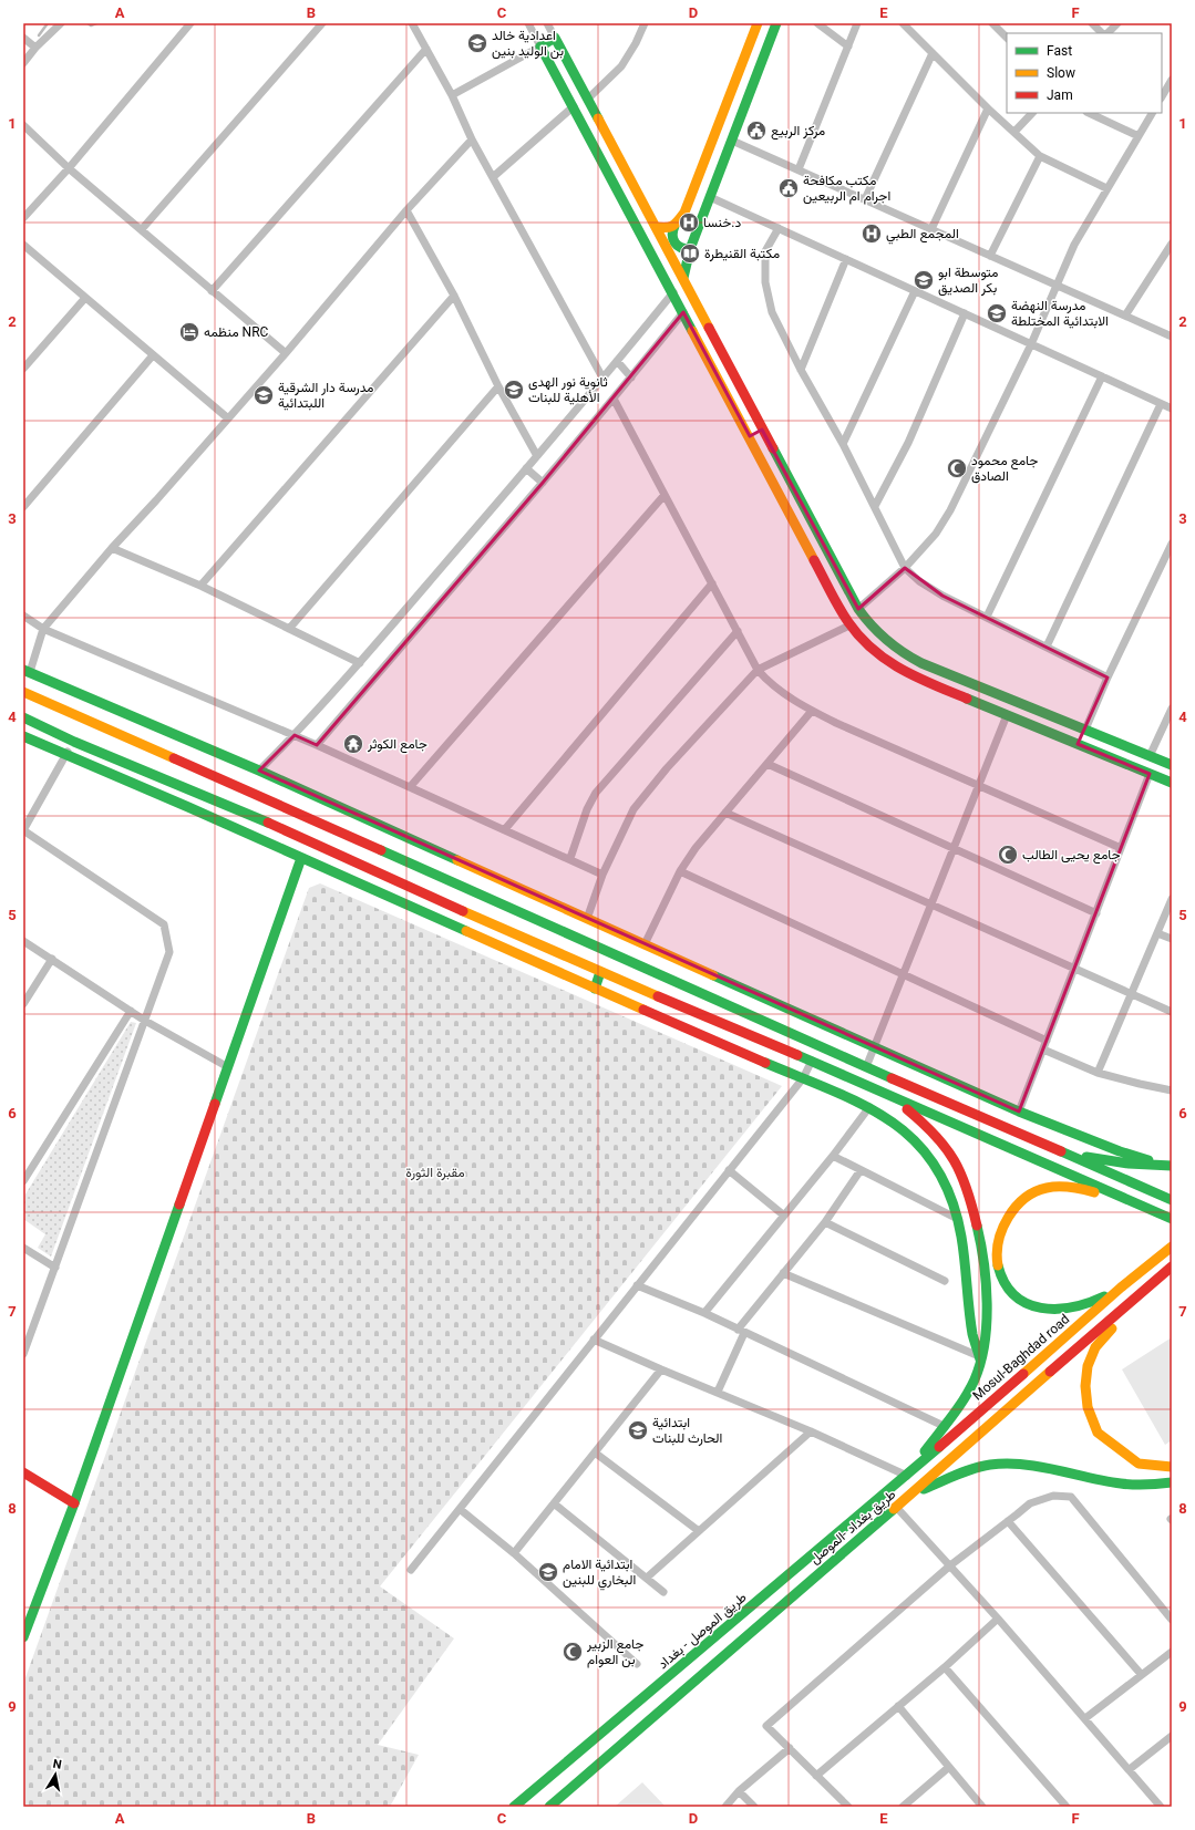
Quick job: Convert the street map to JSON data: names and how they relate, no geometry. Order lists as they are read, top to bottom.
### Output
{
  "streets": {
    "main road": ["Mosul-Baghdad road", "طريق بغداد -الموصل", "طريق الموصل - بغداد"]
  },
  "crossings": [
    ["Mosul-Baghdad road", "طريق الموصل - بغداد"]
  ],
  "parks": ["مقبرة الثورة"],
  "places": {
    "school or university": [
      "اعدادية خالد بن الوليد بنين",
      "متوسطة ابو بكر الصديق",
      "مدرسة النهضة الابتدائية المختلطة",
      "ثانوية نور الهدى الأهلية للبنات",
      "مدرسة دار الشرقية اللبتدائية",
      "ابتدائية الحارث للبنات",
      "ابتدائية الامام البخاري للبنين"
    ],
    "public building": ["مركز الربيع", "مكتب مكافحة اجرام ام الربيعين"],
    "hospital": ["د.خنسا", "المجمع الطبي"],
    "library": ["مكتبة القنيطرة"],
    "hotel": ["منظمه NRC"],
    "mosque": ["جامع محمود الصادق", "جامع يحيى الطالب", "جامع الزبير بن العوام"],
    "temple": ["جامع الكوثر"]
  },
  "legend": ["Fast", "Slow", "Jam"],
  "north": "top",
  "grid": {
    "columns": [
      "A",
      "B",
      "C",
      "D",
      "E",
      "F"
    ],
    "rows": [
      "1",
      "2",
      "3",
      "4",
      "5",
      "6",
      "7",
      "8",
      "9"
    ]
  }
}
